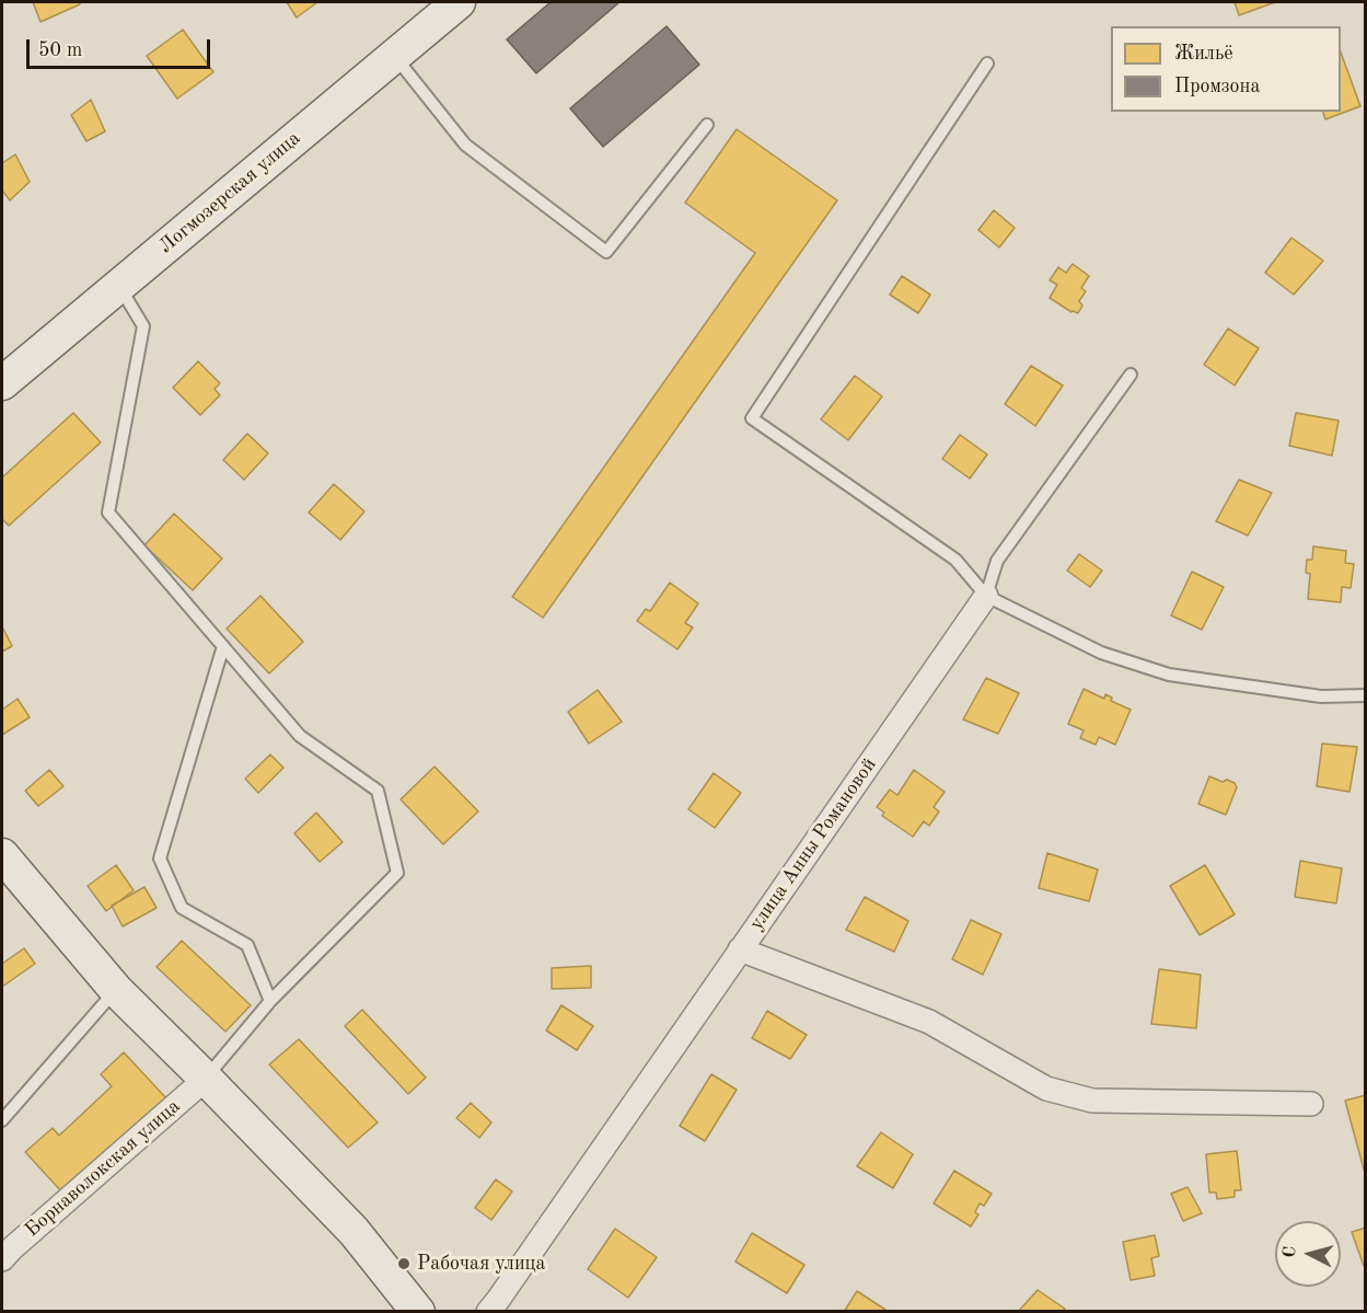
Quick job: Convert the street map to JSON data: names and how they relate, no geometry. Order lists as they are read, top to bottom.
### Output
{
  "streets": {
    "street": ["Логмозерская улица", "улица Анны Романовой", "Борнаволокская улица"]
  },
  "places": ["Рабочая улица"],
  "legend": ["Жильё", "Промзона"],
  "scale_bar": "50 m",
  "north": "left"
}
